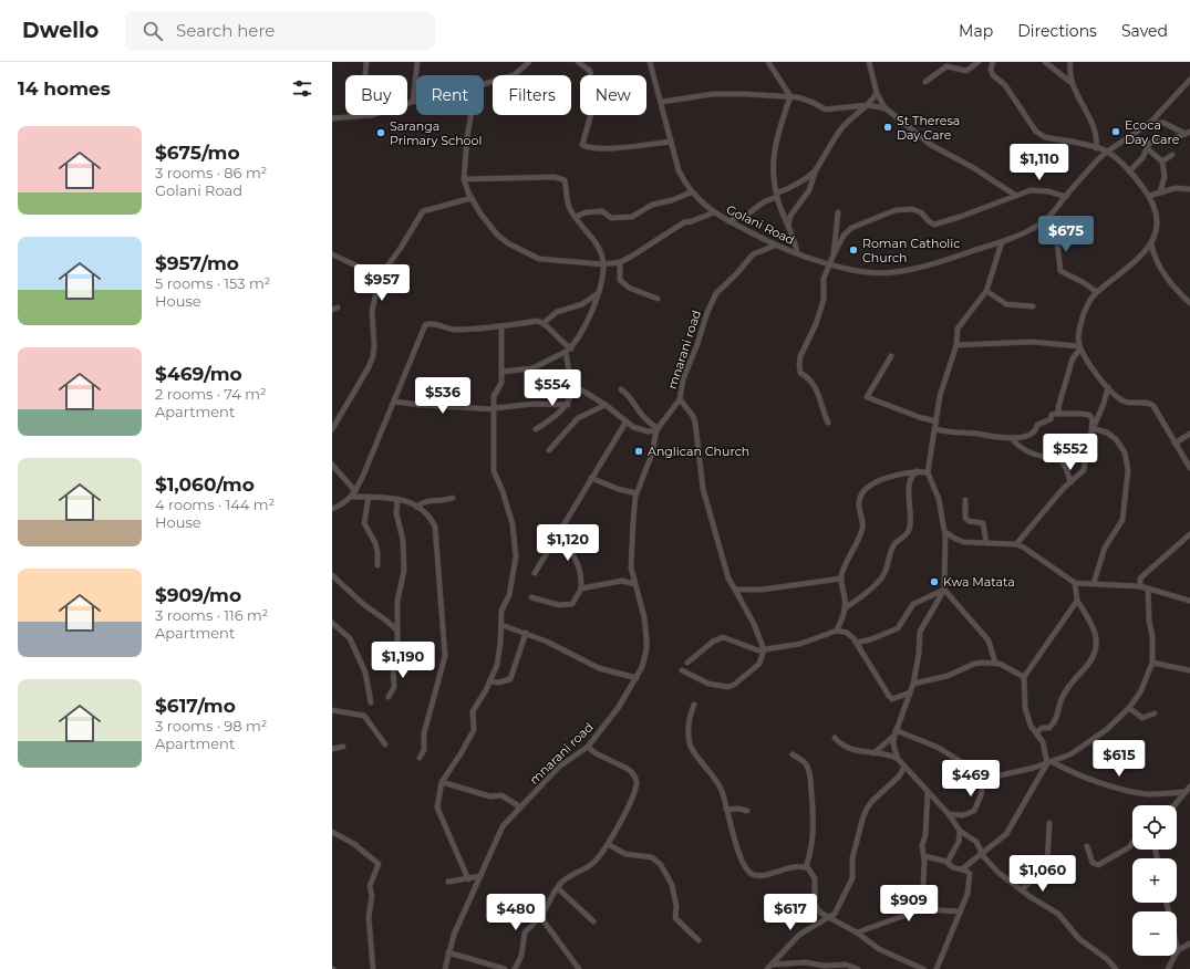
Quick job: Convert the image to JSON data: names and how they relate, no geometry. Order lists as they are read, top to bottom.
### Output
{
  "streets": {
    "street": ["Golani Road", "mnarani road"]
  },
  "crossings": [
    ["Golani Road", "mnarani road"]
  ],
  "places": [
    "St Theresa Day Care",
    "Ecoca Day Care",
    "Saranga Primary School",
    "Roman Catholic Church",
    "Anglican Church",
    "Kwa Matata"
  ],
  "page": {
    "header": "Dwello",
    "search": "Search here",
    "nav": ["Map", "Directions", "Saved"],
    "heading": "14 homes",
    "chip": [
      "Buy",
      "Rent",
      "Filters",
      "New"
    ],
    "list": [
      {
        "name": "$675/mo",
        "note": "3 rooms · 86 m² · Golani Road"
      },
      {
        "name": "$957/mo",
        "note": "5 rooms · 153 m² · House"
      },
      {
        "name": "$469/mo",
        "note": "2 rooms · 74 m² · Apartment"
      },
      {
        "name": "$1,060/mo",
        "note": "4 rooms · 144 m² · House"
      },
      {
        "name": "$909/mo",
        "note": "3 rooms · 116 m² · Apartment"
      },
      {
        "name": "$617/mo",
        "note": "3 rooms · 98 m² · Apartment"
      }
    ],
    "price": [
      "$1,110",
      "$675",
      "$957",
      "$554",
      "$536",
      "$552",
      "$1,120",
      "$1,190",
      "$615",
      "$469",
      "$1,060",
      "$909",
      "$480",
      "$617"
    ],
    "map_buttons": ["+", "−"]
  }
}
